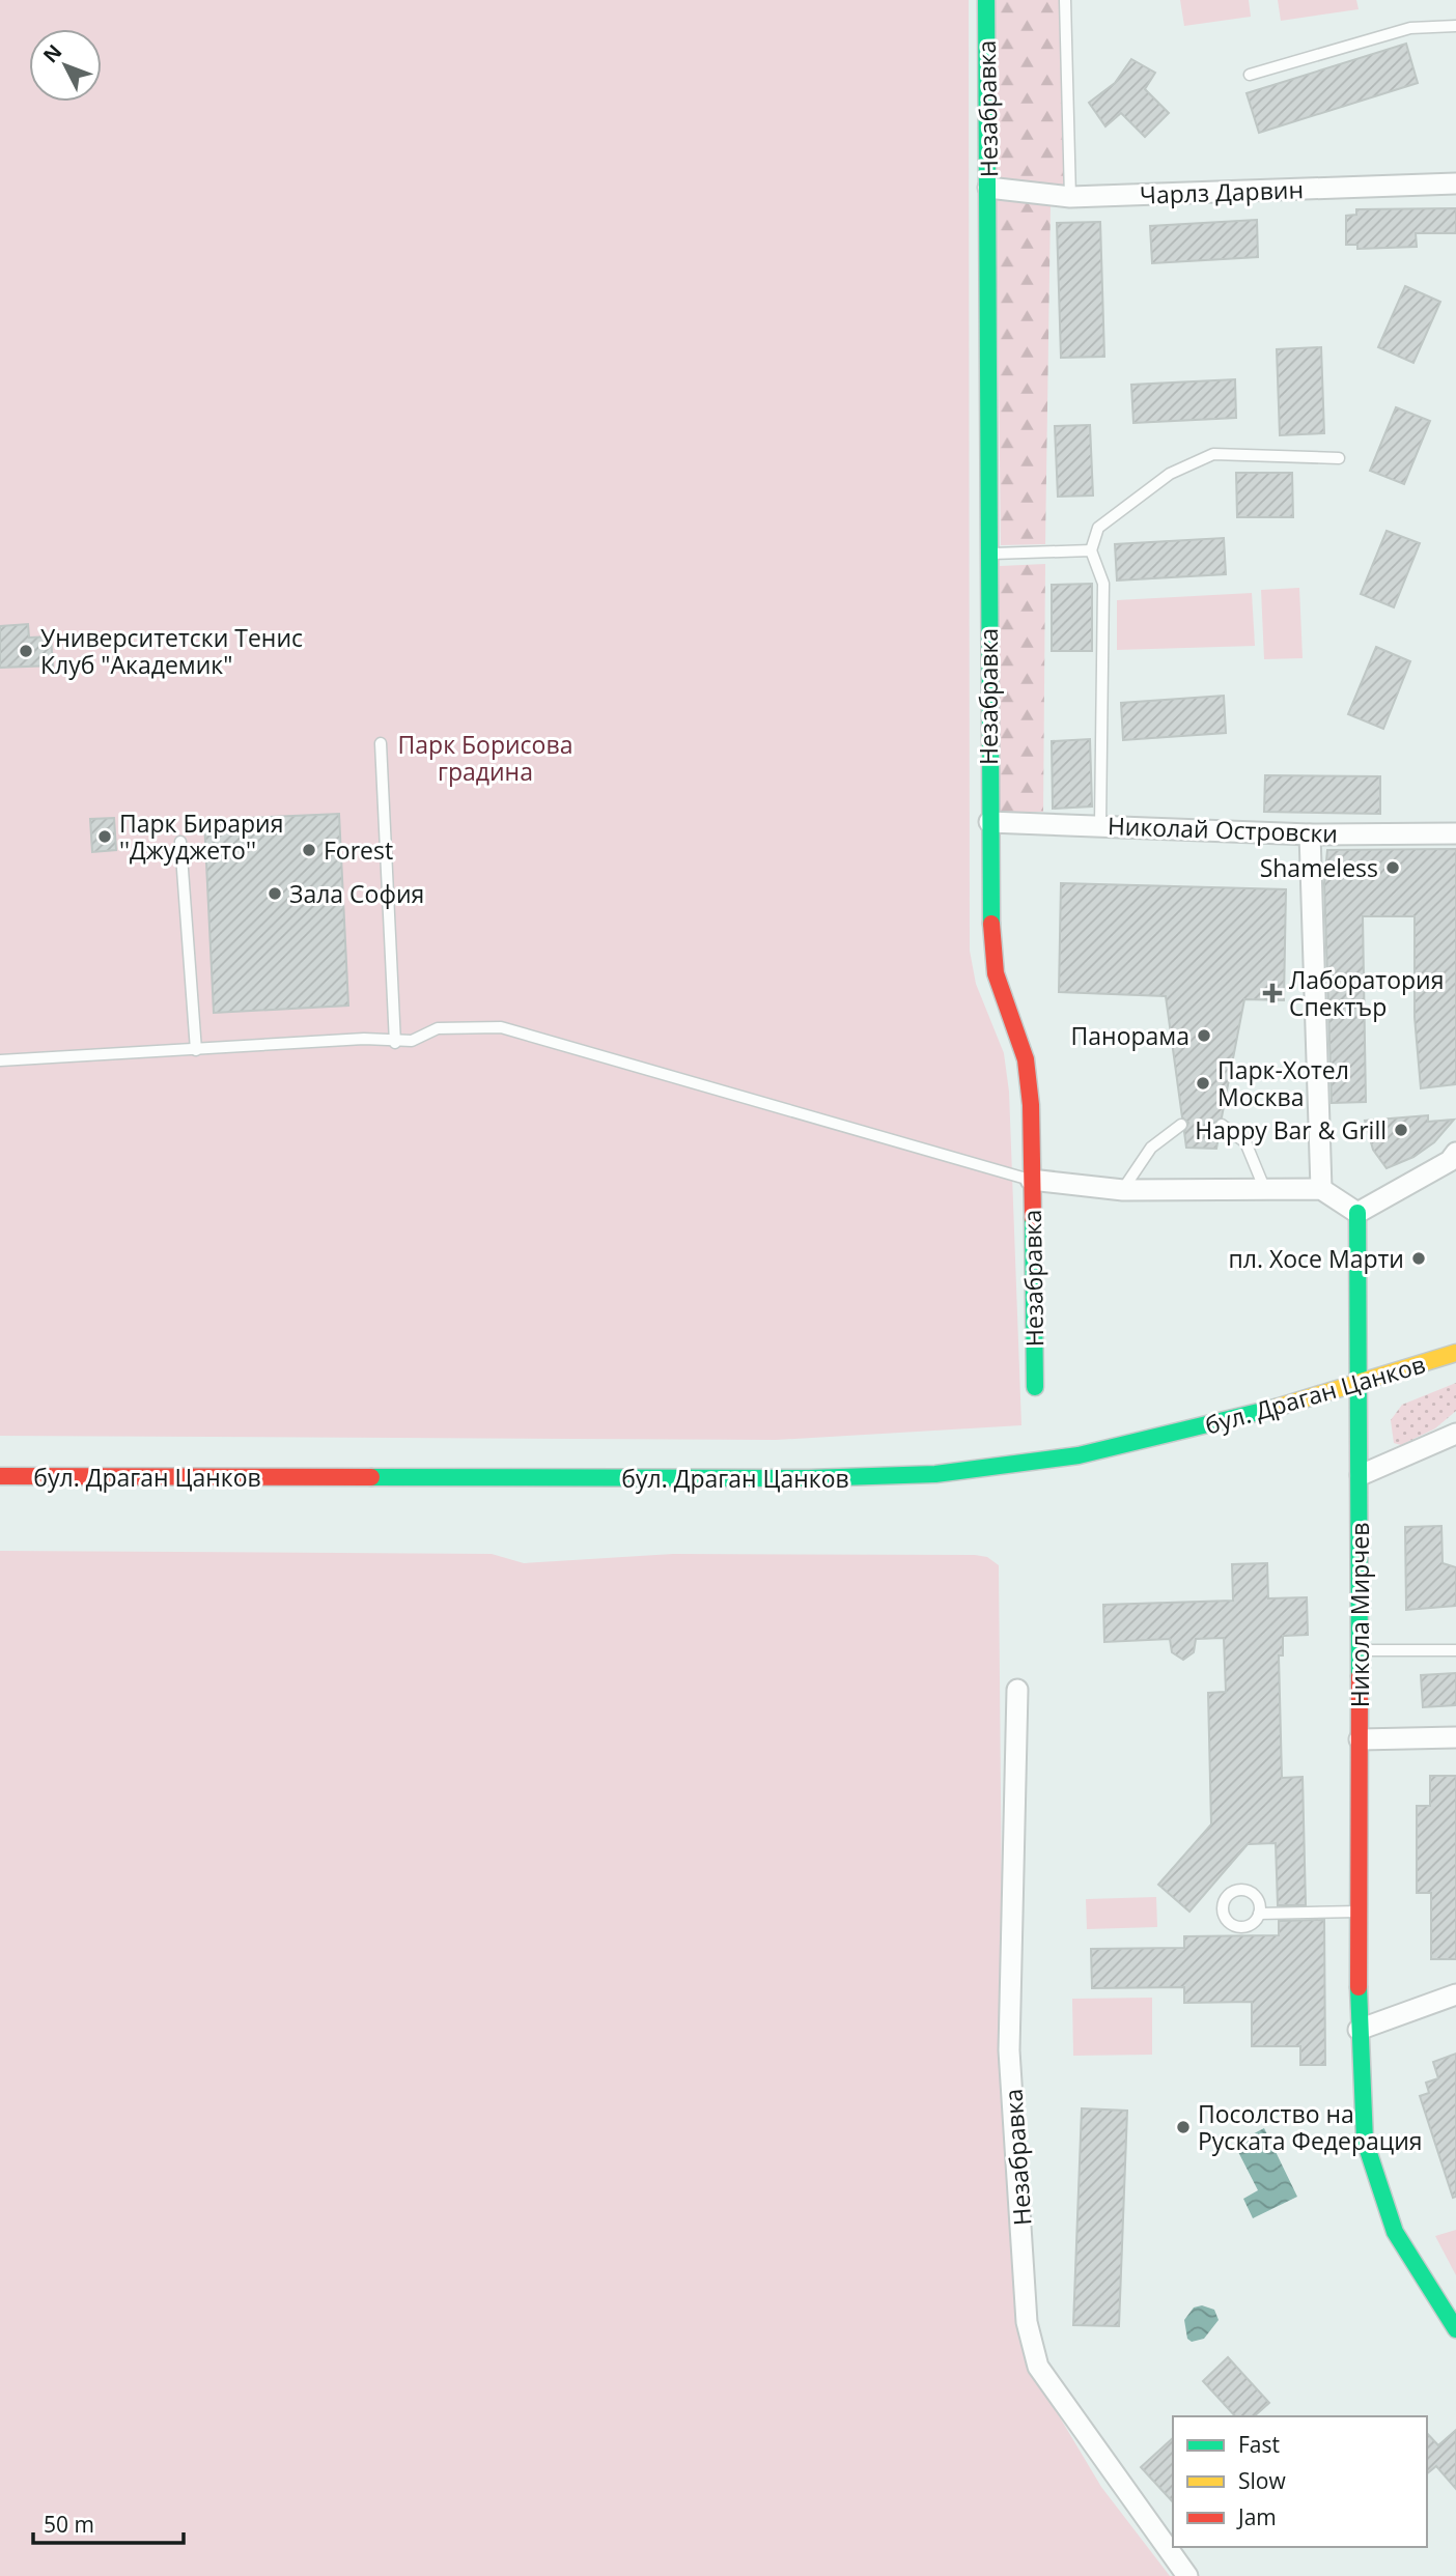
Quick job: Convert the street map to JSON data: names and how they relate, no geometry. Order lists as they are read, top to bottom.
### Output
{
  "streets": {
    "street": [
      "Незабравка",
      "Чарлз Дарвин",
      "Николай Островски",
      "бул. Драган Цанков",
      "Никола Мирчев"
    ]
  },
  "crossings": [
    ["Незабравка", "Чарлз Дарвин"],
    ["Незабравка", "Николай Островски"],
    ["бул. Драган Цанков", "Никола Мирчев"]
  ],
  "parks": ["Парк Борисова градина"],
  "places": {
    "other": [
      "Университетски Тенис Клуб \"Академик\"",
      "Парк Бирария ''Джуджето''",
      "Forest",
      "Shameless",
      "Зала София",
      "Панорама",
      "Парк-Хотел Москва",
      "Happy Bar & Grill",
      "пл. Хосе Марти",
      "Посолство на Руската Федерация"
    ],
    "health": ["Лаборатория Спектър"]
  },
  "legend": ["Fast", "Slow", "Jam"],
  "scale_bar": "50 m",
  "north": "top left"
}
